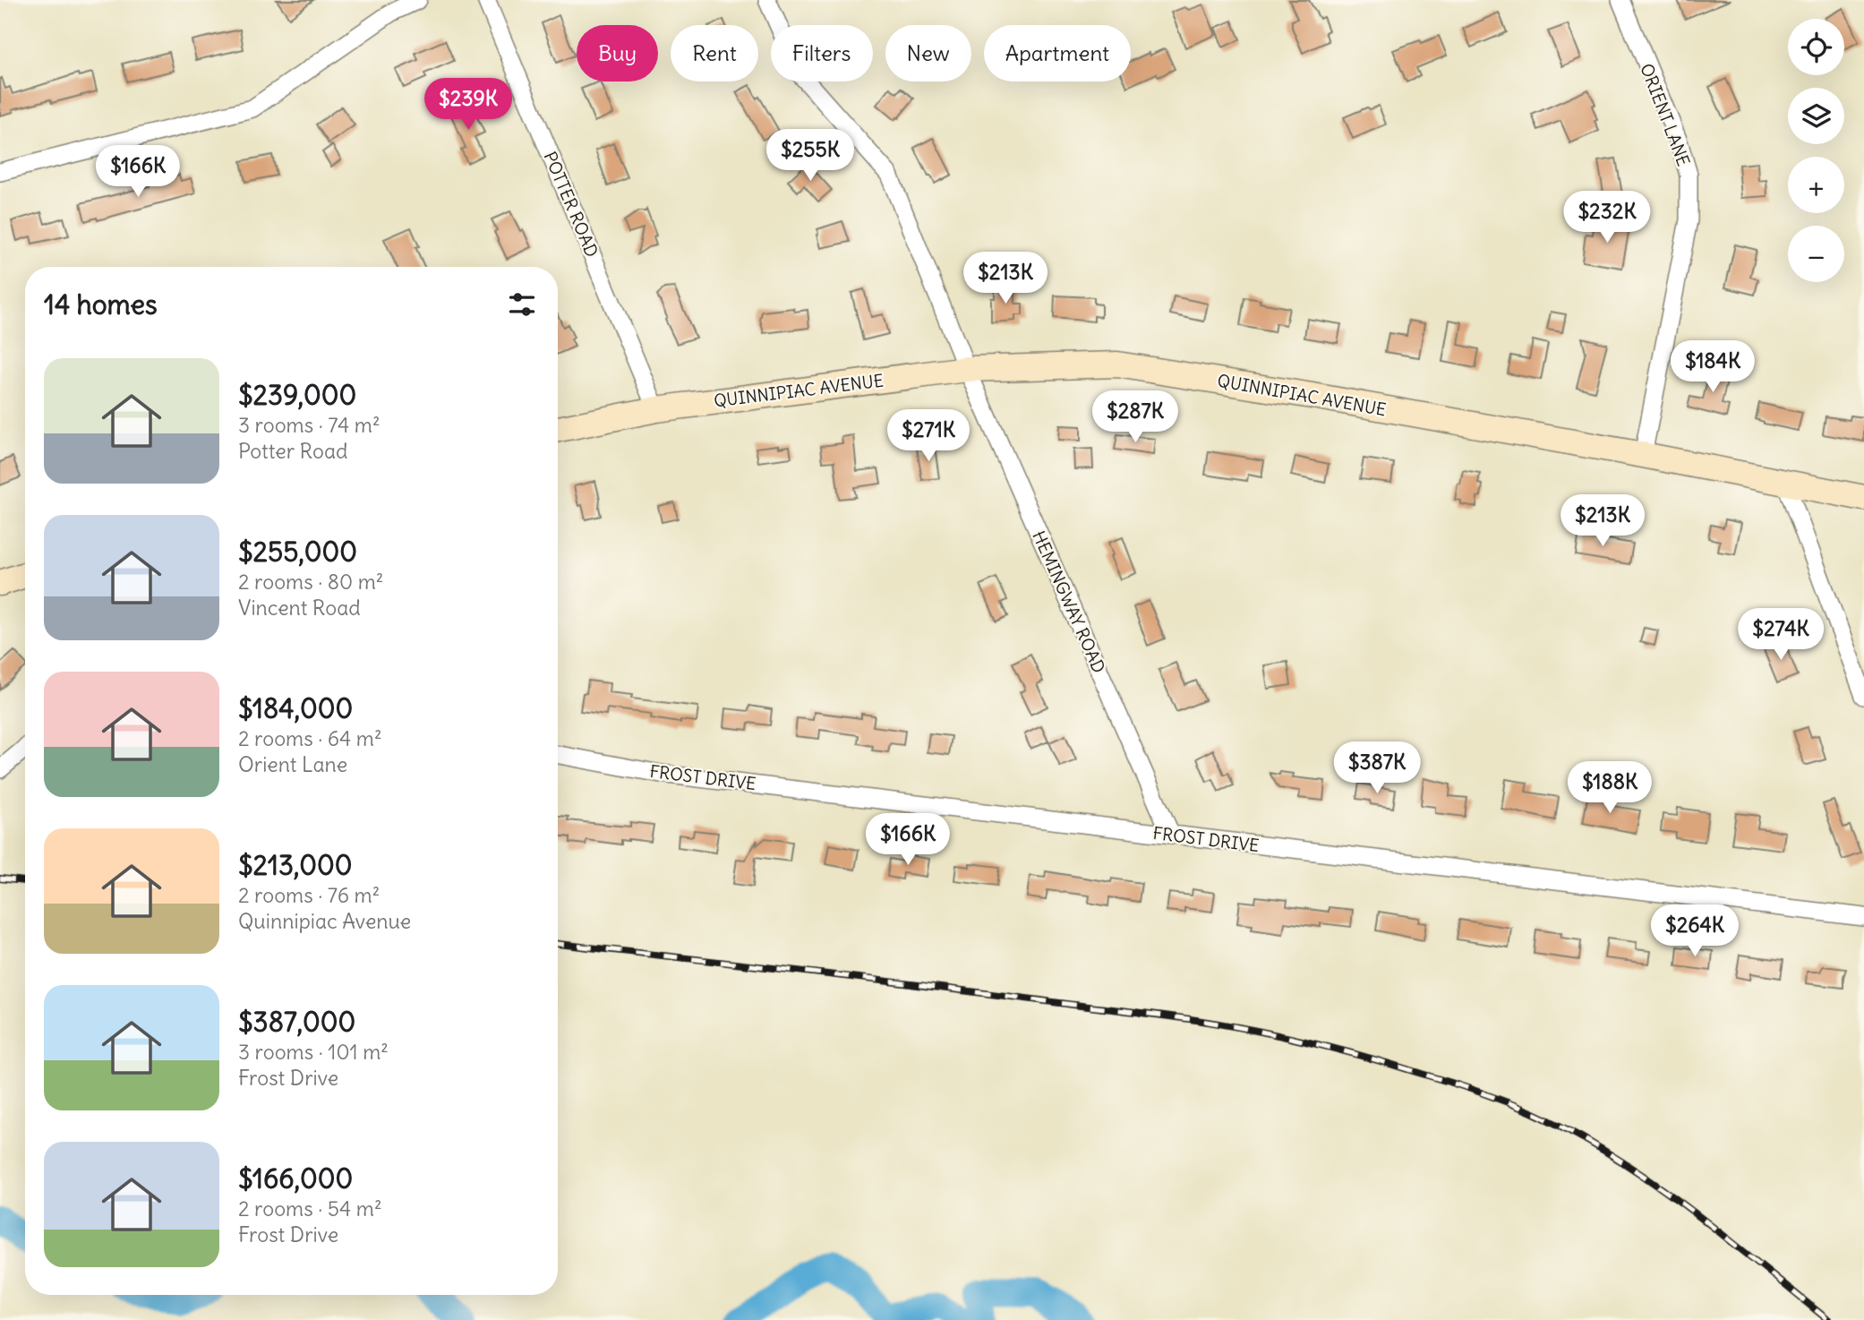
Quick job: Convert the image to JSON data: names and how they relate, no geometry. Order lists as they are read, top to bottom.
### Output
{
  "streets": {
    "main road": ["QUINNIPIAC AVENUE"],
    "street": [
      "ORIENT LANE",
      "POTTER ROAD",
      "HEMINGWAY ROAD",
      "FROST DRIVE"
    ]
  },
  "crossings": [
    ["ORIENT LANE", "QUINNIPIAC AVENUE"],
    ["POTTER ROAD", "QUINNIPIAC AVENUE"],
    ["QUINNIPIAC AVENUE", "HEMINGWAY ROAD"],
    ["HEMINGWAY ROAD", "FROST DRIVE"]
  ],
  "page": {
    "map_buttons": ["+", "−"],
    "chip": [
      "Buy",
      "Rent",
      "Filters",
      "New",
      "Apartment"
    ],
    "price": [
      "$239K",
      "$255K",
      "$166K",
      "$232K",
      "$213K",
      "$184K",
      "$287K",
      "$271K",
      "$213K",
      "$274K",
      "$387K",
      "$188K",
      "$166K",
      "$264K"
    ],
    "heading": "14 homes",
    "list": [
      {
        "name": "$239,000",
        "note": "3 rooms · 74 m² · Potter Road"
      },
      {
        "name": "$255,000",
        "note": "2 rooms · 80 m² · Vincent Road"
      },
      {
        "name": "$184,000",
        "note": "2 rooms · 64 m² · Orient Lane"
      },
      {
        "name": "$213,000",
        "note": "2 rooms · 76 m² · Quinnipiac Avenue"
      },
      {
        "name": "$387,000",
        "note": "3 rooms · 101 m² · Frost Drive"
      },
      {
        "name": "$166,000",
        "note": "2 rooms · 54 m² · Frost Drive"
      }
    ]
  }
}
